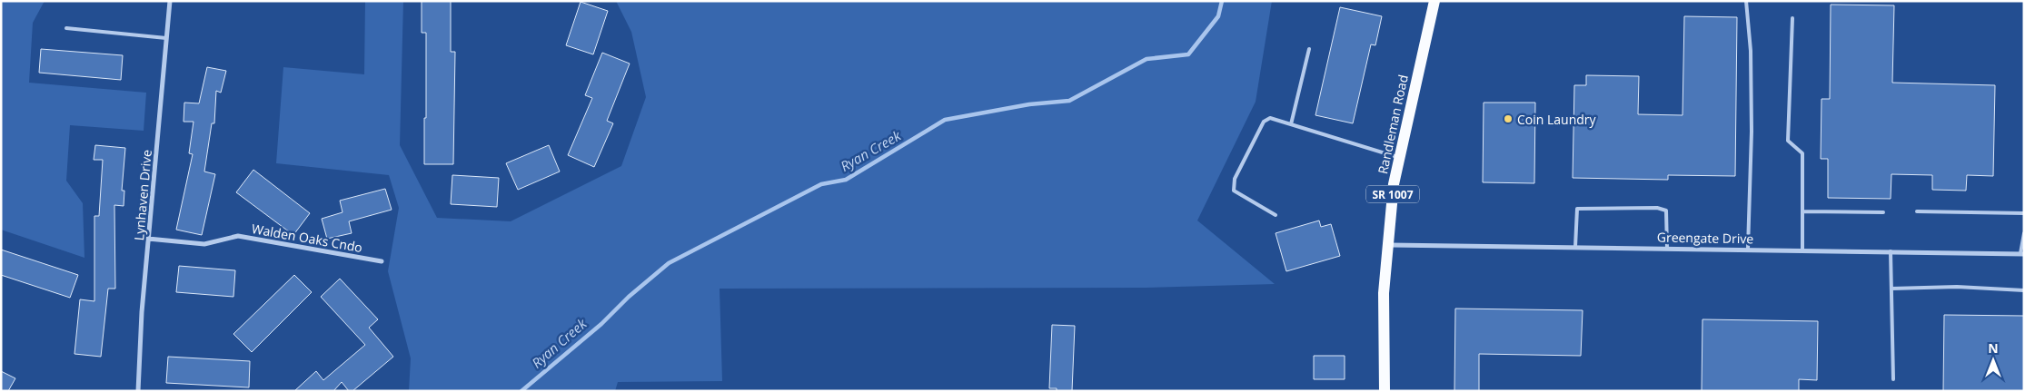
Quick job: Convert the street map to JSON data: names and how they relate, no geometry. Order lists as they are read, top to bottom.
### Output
{
  "streets": {
    "main road": ["Randleman Road", "SR 1007"],
    "street": ["Lynhaven Drive", "Walden Oaks Cndo", "Greengate Drive"]
  },
  "crossings": [
    ["Randleman Road", "Greengate Drive"],
    ["Lynhaven Drive", "Walden Oaks Cndo"]
  ],
  "water": ["Ryan Creek"],
  "places": ["Coin Laundry"],
  "north": "top"
}
